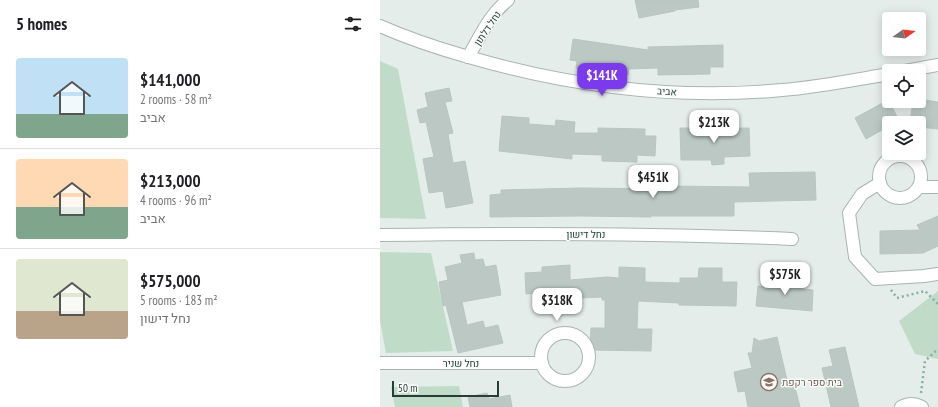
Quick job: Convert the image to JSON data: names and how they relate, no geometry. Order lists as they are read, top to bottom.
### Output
{
  "streets": {
    "street": [
      "נחל דלתון",
      "אביב",
      "נחל דישון",
      "נחל שניר"
    ]
  },
  "crossings": [
    ["נחל דלתון", "אביב"]
  ],
  "places": {
    "school or university": ["בית ספר רקפת"]
  },
  "scale_bar": "50 m",
  "north": "right",
  "page": {
    "heading": "5 homes",
    "list": [
      {
        "name": "$141,000",
        "note": "2 rooms · 58 m² · אביב"
      },
      {
        "name": "$213,000",
        "note": "4 rooms · 96 m² · אביב"
      },
      {
        "name": "$575,000",
        "note": "5 rooms · 183 m² · נחל דישון"
      }
    ],
    "price": [
      "$141K",
      "$213K",
      "$451K",
      "$575K",
      "$318K"
    ],
    "scale": "50 m"
  }
}
